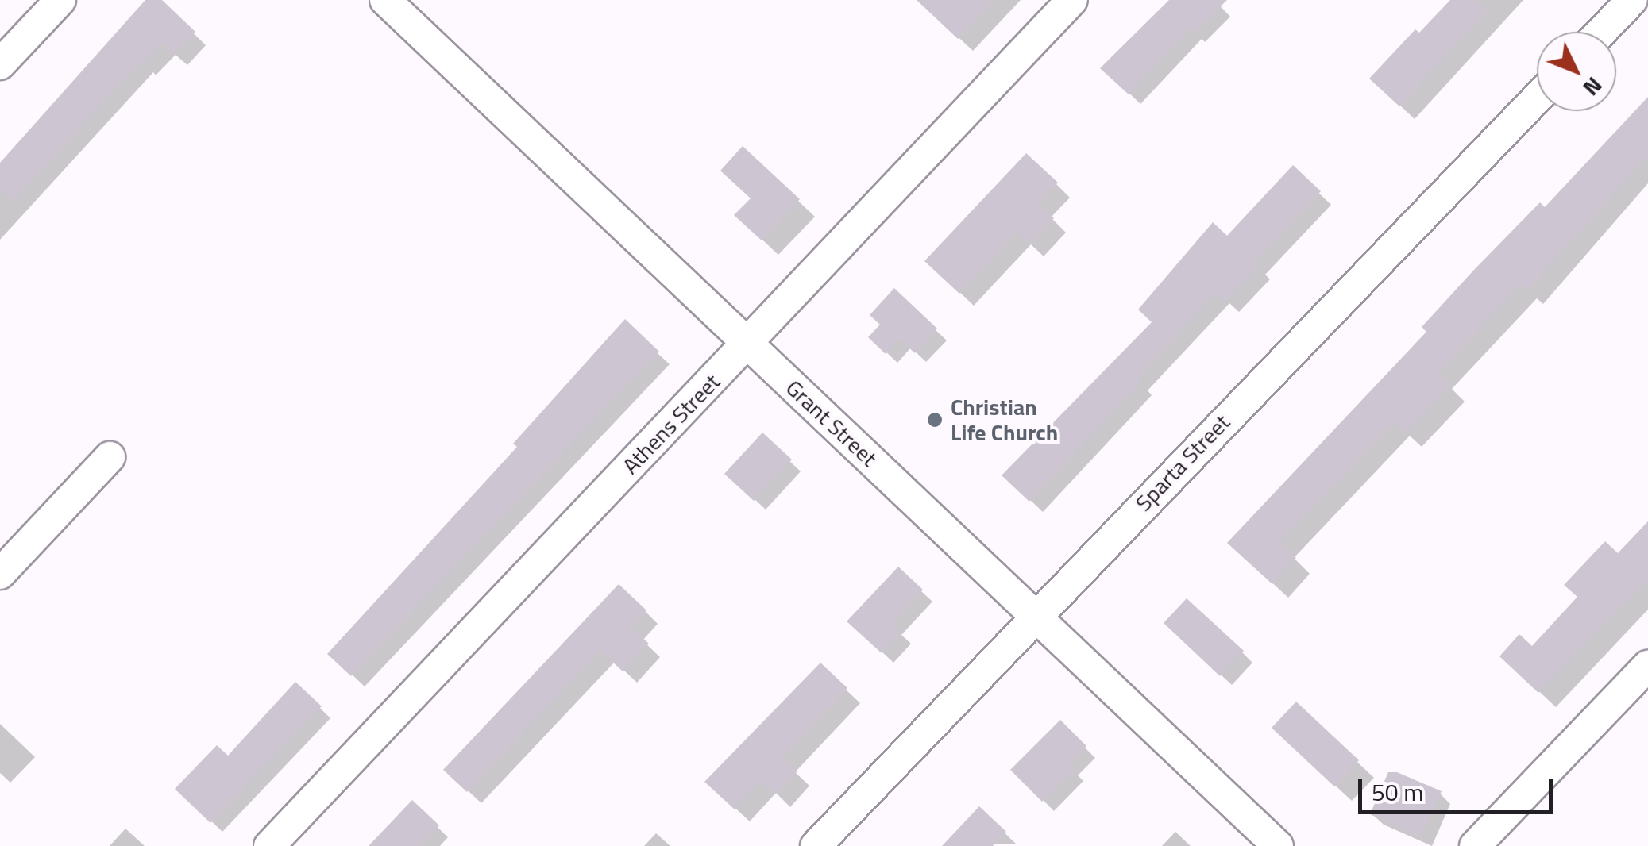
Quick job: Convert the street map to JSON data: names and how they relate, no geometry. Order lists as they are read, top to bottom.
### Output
{
  "streets": {
    "street": ["Grant Street", "Athens Street", "Sparta Street"]
  },
  "crossings": [
    ["Grant Street", "Athens Street"],
    ["Grant Street", "Sparta Street"]
  ],
  "places": ["Christian Life Church"],
  "scale_bar": "50 m",
  "north": "bottom right"
}
